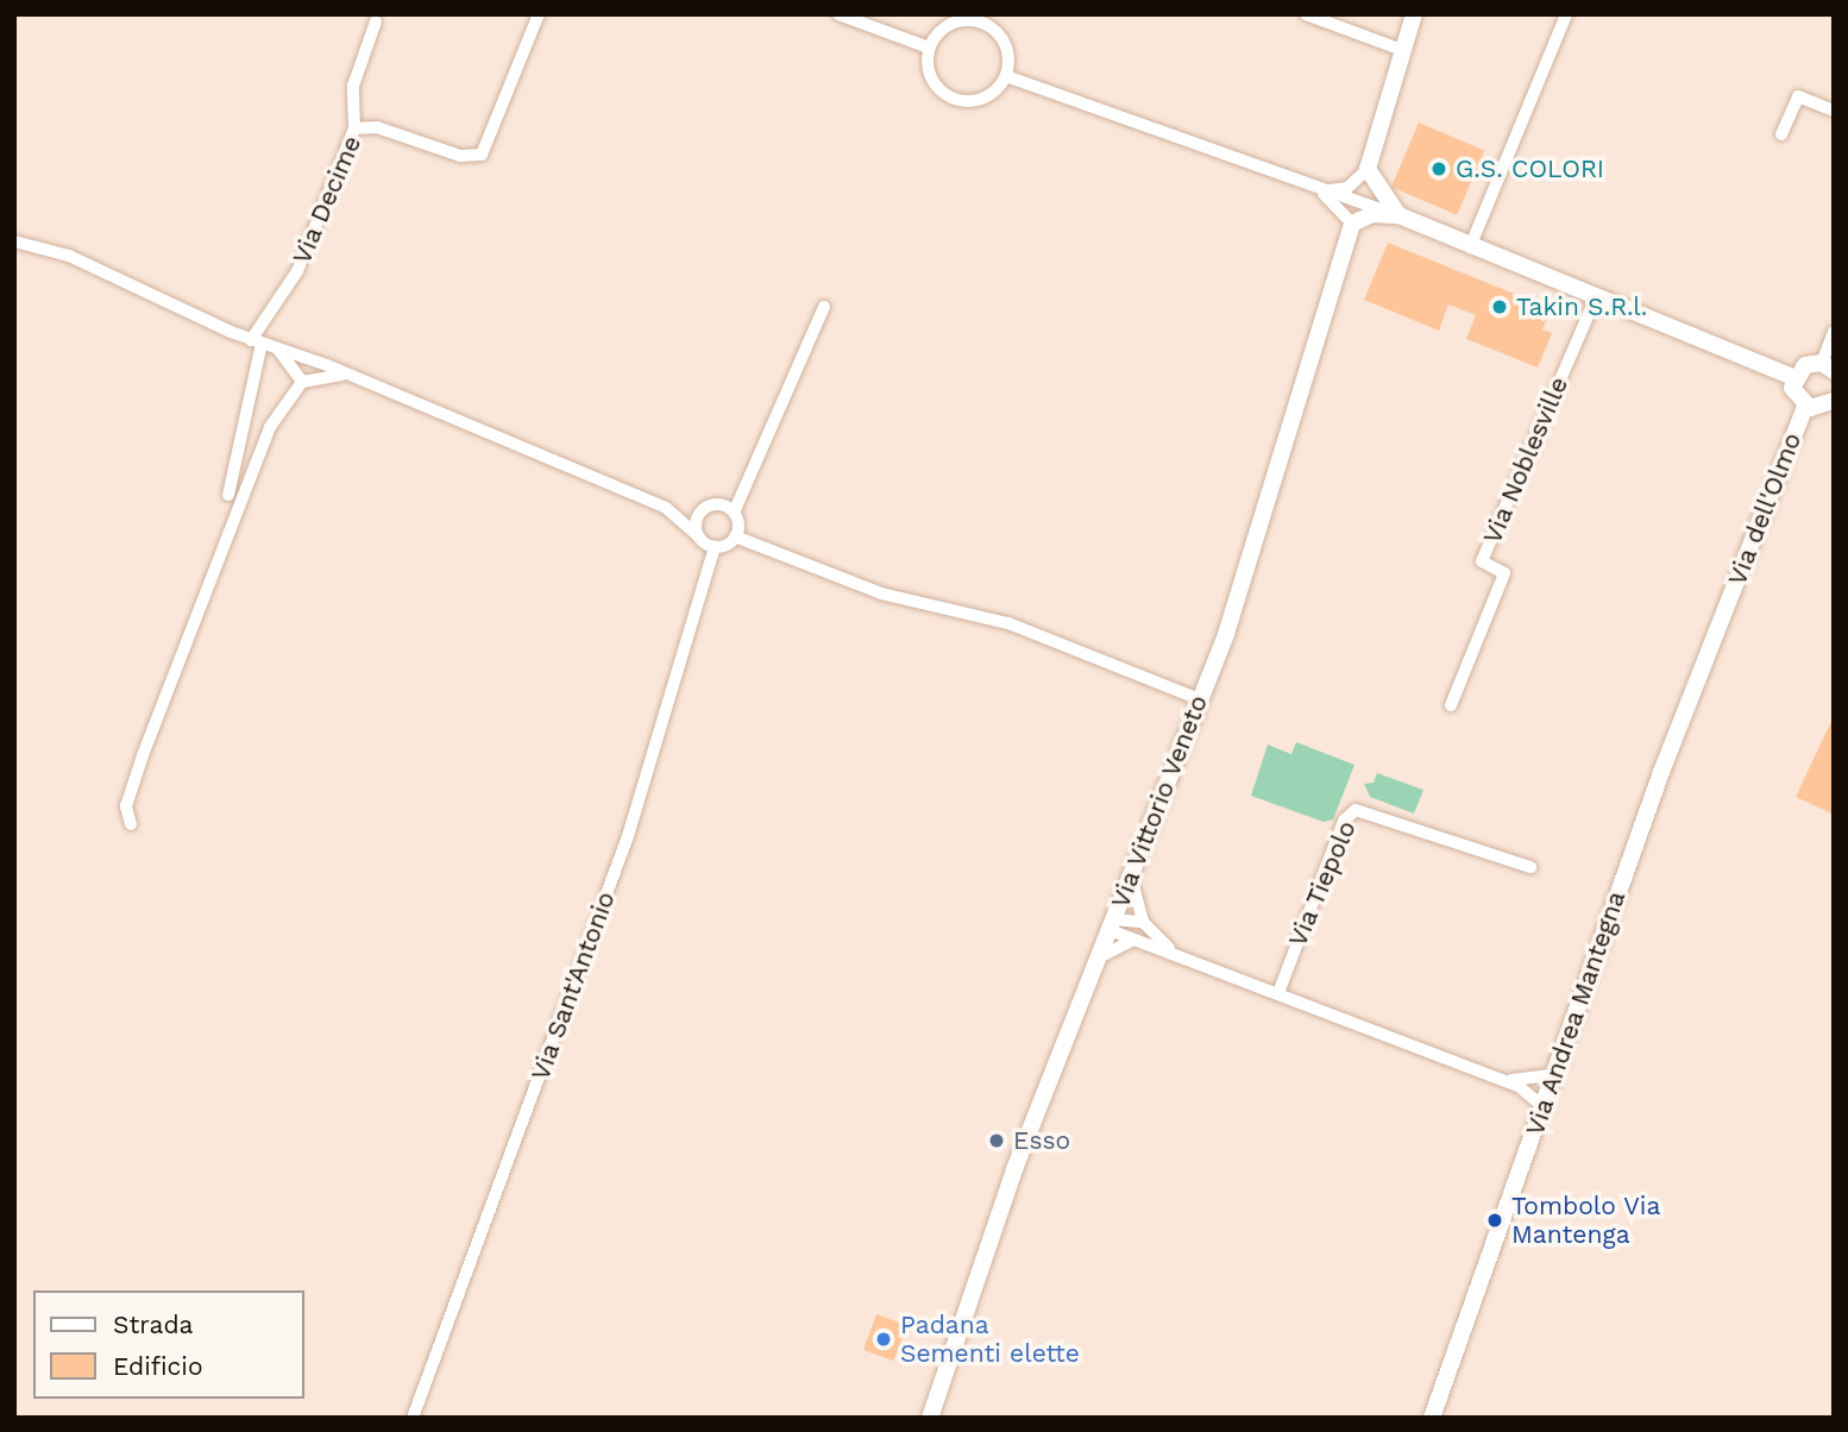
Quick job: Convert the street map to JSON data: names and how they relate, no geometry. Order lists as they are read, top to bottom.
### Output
{
  "streets": {
    "main road": ["Via dell'Olmo", "Via Vittorio Veneto", "Via Andrea Mantegna"],
    "street": [
      "Via Decime",
      "Via Noblesville",
      "Via Tiepolo",
      "Via Sant'Antonio"
    ]
  },
  "crossings": [
    ["Via dell'Olmo", "Via Andrea Mantegna"]
  ],
  "places": [
    "G.S. COLORI",
    "Takin S.R.l.",
    "Esso",
    "Tombolo Via Mantenga",
    "Padana Sementi elette"
  ],
  "legend": ["Strada", "Edificio"]
}
